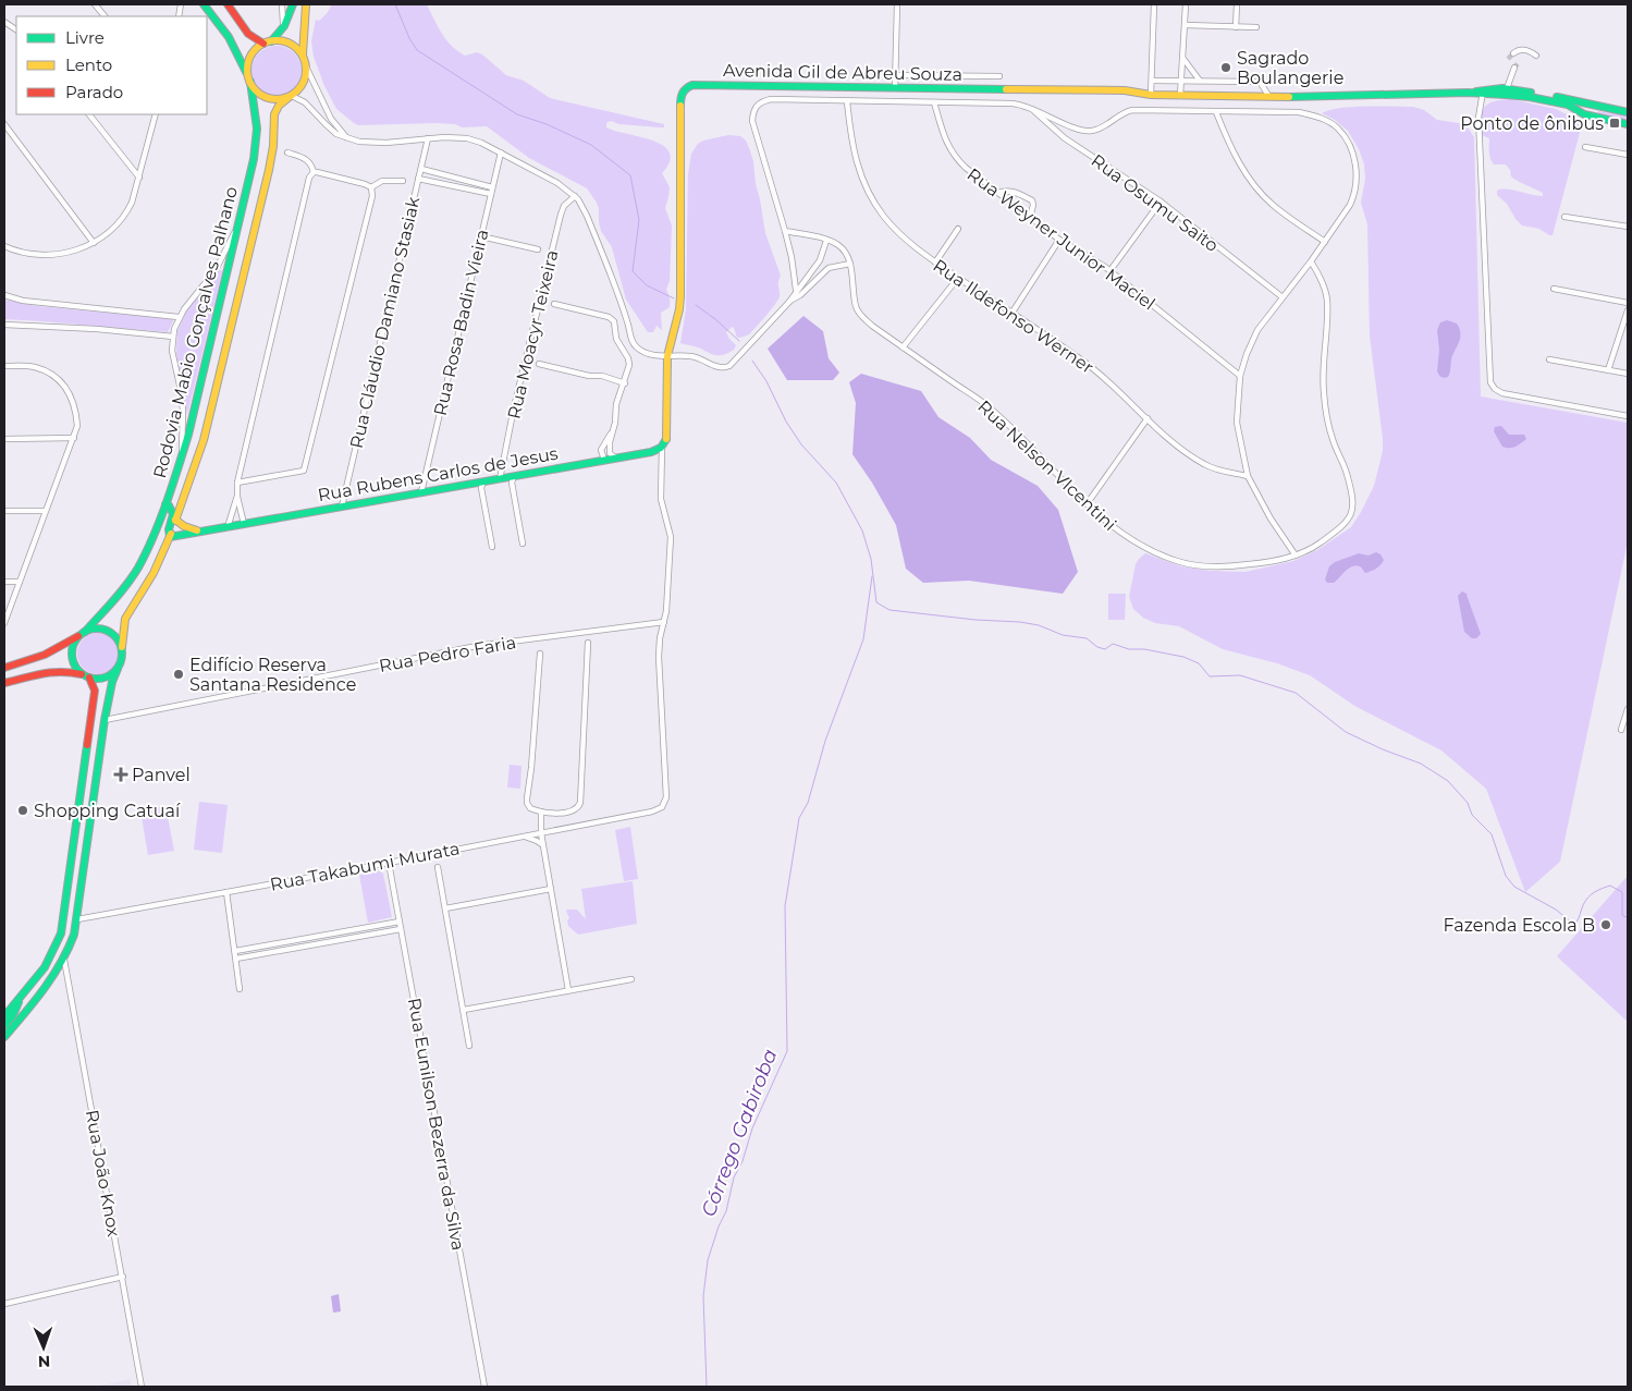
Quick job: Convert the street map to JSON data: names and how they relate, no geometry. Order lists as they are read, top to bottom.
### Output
{
  "streets": {
    "main road": ["Avenida Gil de Abreu Souza", "Rodovia Mabio Gonçalves Palhano", "Rua Rubens Carlos de Jesus"],
    "street": [
      "Rua Osumu Saito",
      "Rua Weyner Junior Maciel",
      "Rua Ildefonso Werner",
      "Rua Cláudio Damiano Stasiak",
      "Rua Rosa Badin Vieira",
      "Rua Moacyr Teixeira",
      "Rua Nelson VIcentini",
      "Rua Pedro Faria",
      "Rua Takabumi Murata",
      "Rua Eunilson Bezerra da Silva",
      "Rua João Knox"
    ]
  },
  "crossings": [
    ["Rua Cláudio Damiano Stasiak", "Rua Rubens Carlos de Jesus"],
    ["Rua Rosa Badin Vieira", "Rua Rubens Carlos de Jesus"],
    ["Rua Moacyr Teixeira", "Rua Rubens Carlos de Jesus"],
    ["Rua Pedro Faria", "Rua Takabumi Murata"],
    ["Rua Takabumi Murata", "Rua Eunilson Bezerra da Silva"]
  ],
  "water": ["Córrego Gabiroba"],
  "places": {
    "other": [
      "Sagrado Boulangerie",
      "Edifício Reserva Santana Residence",
      "Shopping Catuaí",
      "Fazenda Escola B"
    ],
    "transit": ["Ponto de ônibus"],
    "health": ["Panvel"]
  },
  "legend": ["Livre", "Lento", "Parado"],
  "north": "bottom"
}
